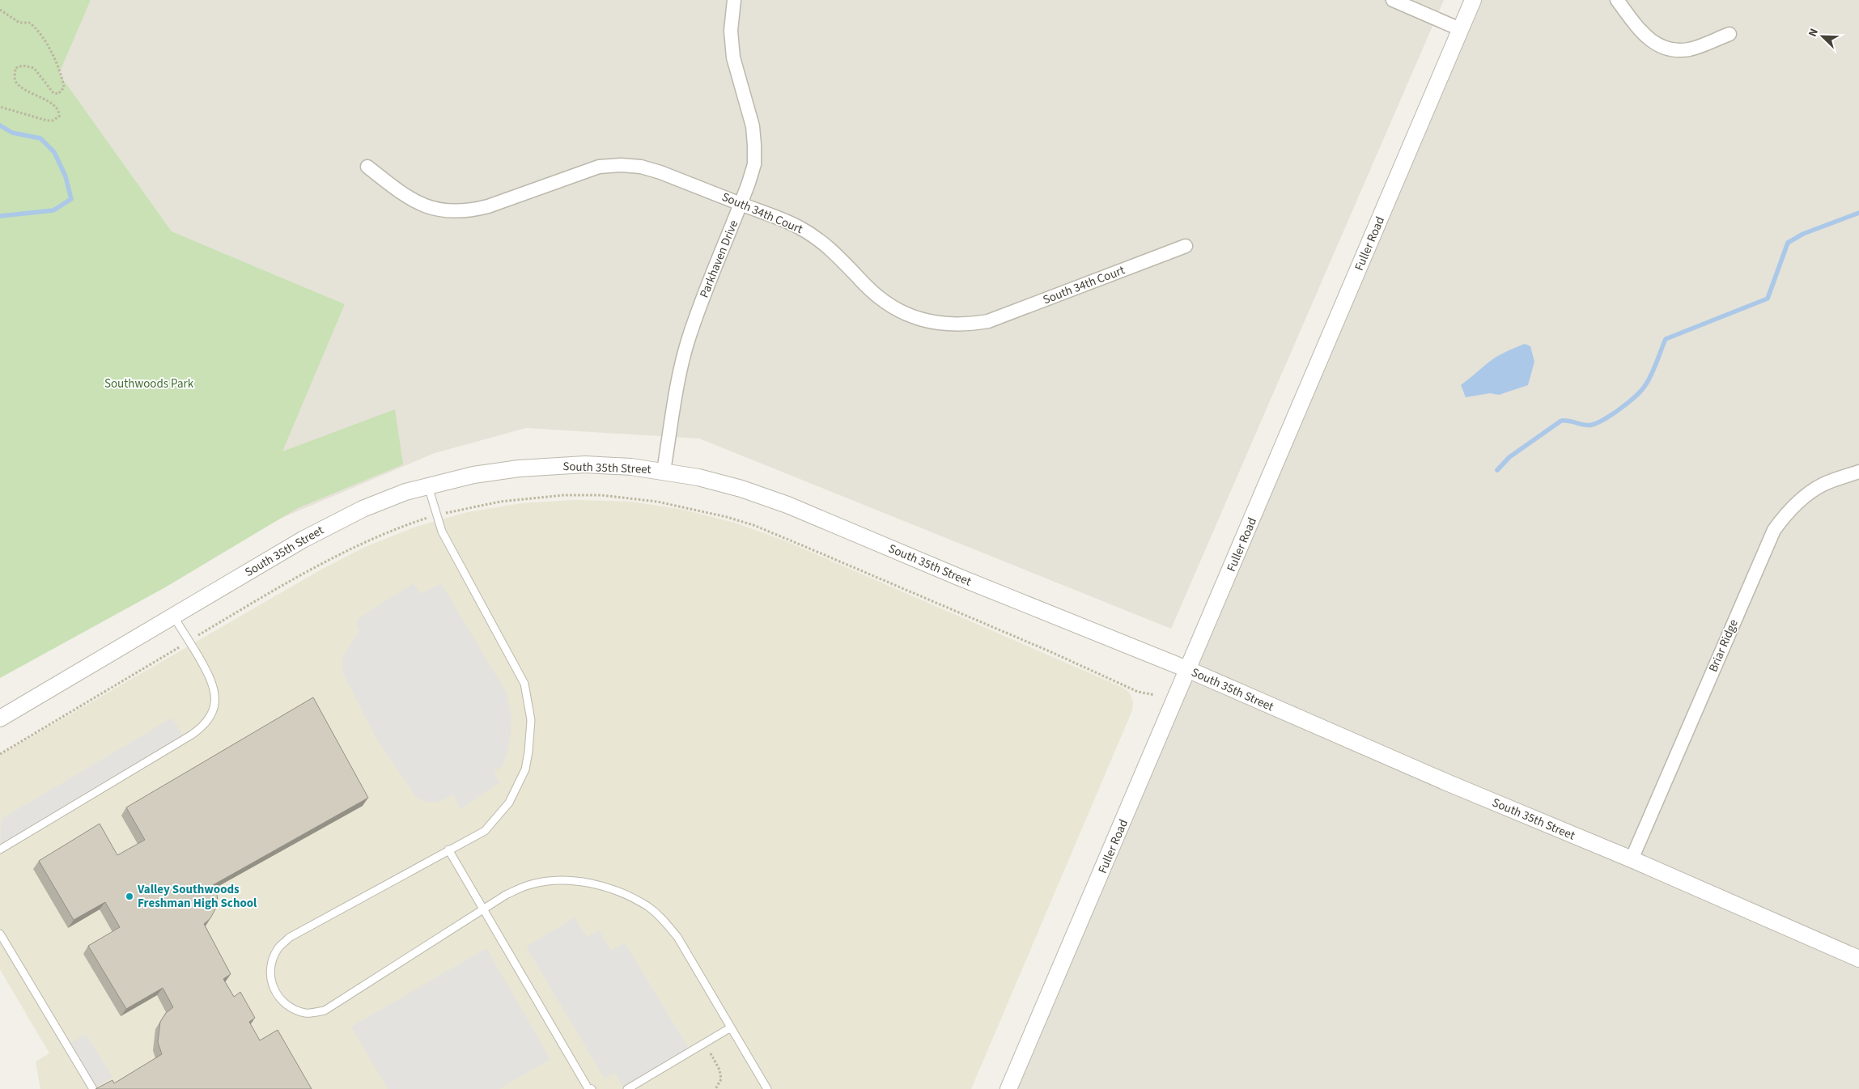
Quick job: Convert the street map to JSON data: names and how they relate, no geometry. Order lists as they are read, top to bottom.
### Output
{
  "streets": {
    "street": [
      "South 34th Court",
      "Fuller Road",
      "Parkhaven Drive",
      "South 35th Street",
      "Briar Ridge"
    ]
  },
  "crossings": [
    ["South 34th Court", "Parkhaven Drive"],
    ["Fuller Road", "South 35th Street"],
    ["Parkhaven Drive", "South 35th Street"],
    ["South 35th Street", "Briar Ridge"]
  ],
  "parks": ["Southwoods Park"],
  "places": ["Valley Southwoods Freshman High School"],
  "north": "top left"
}
